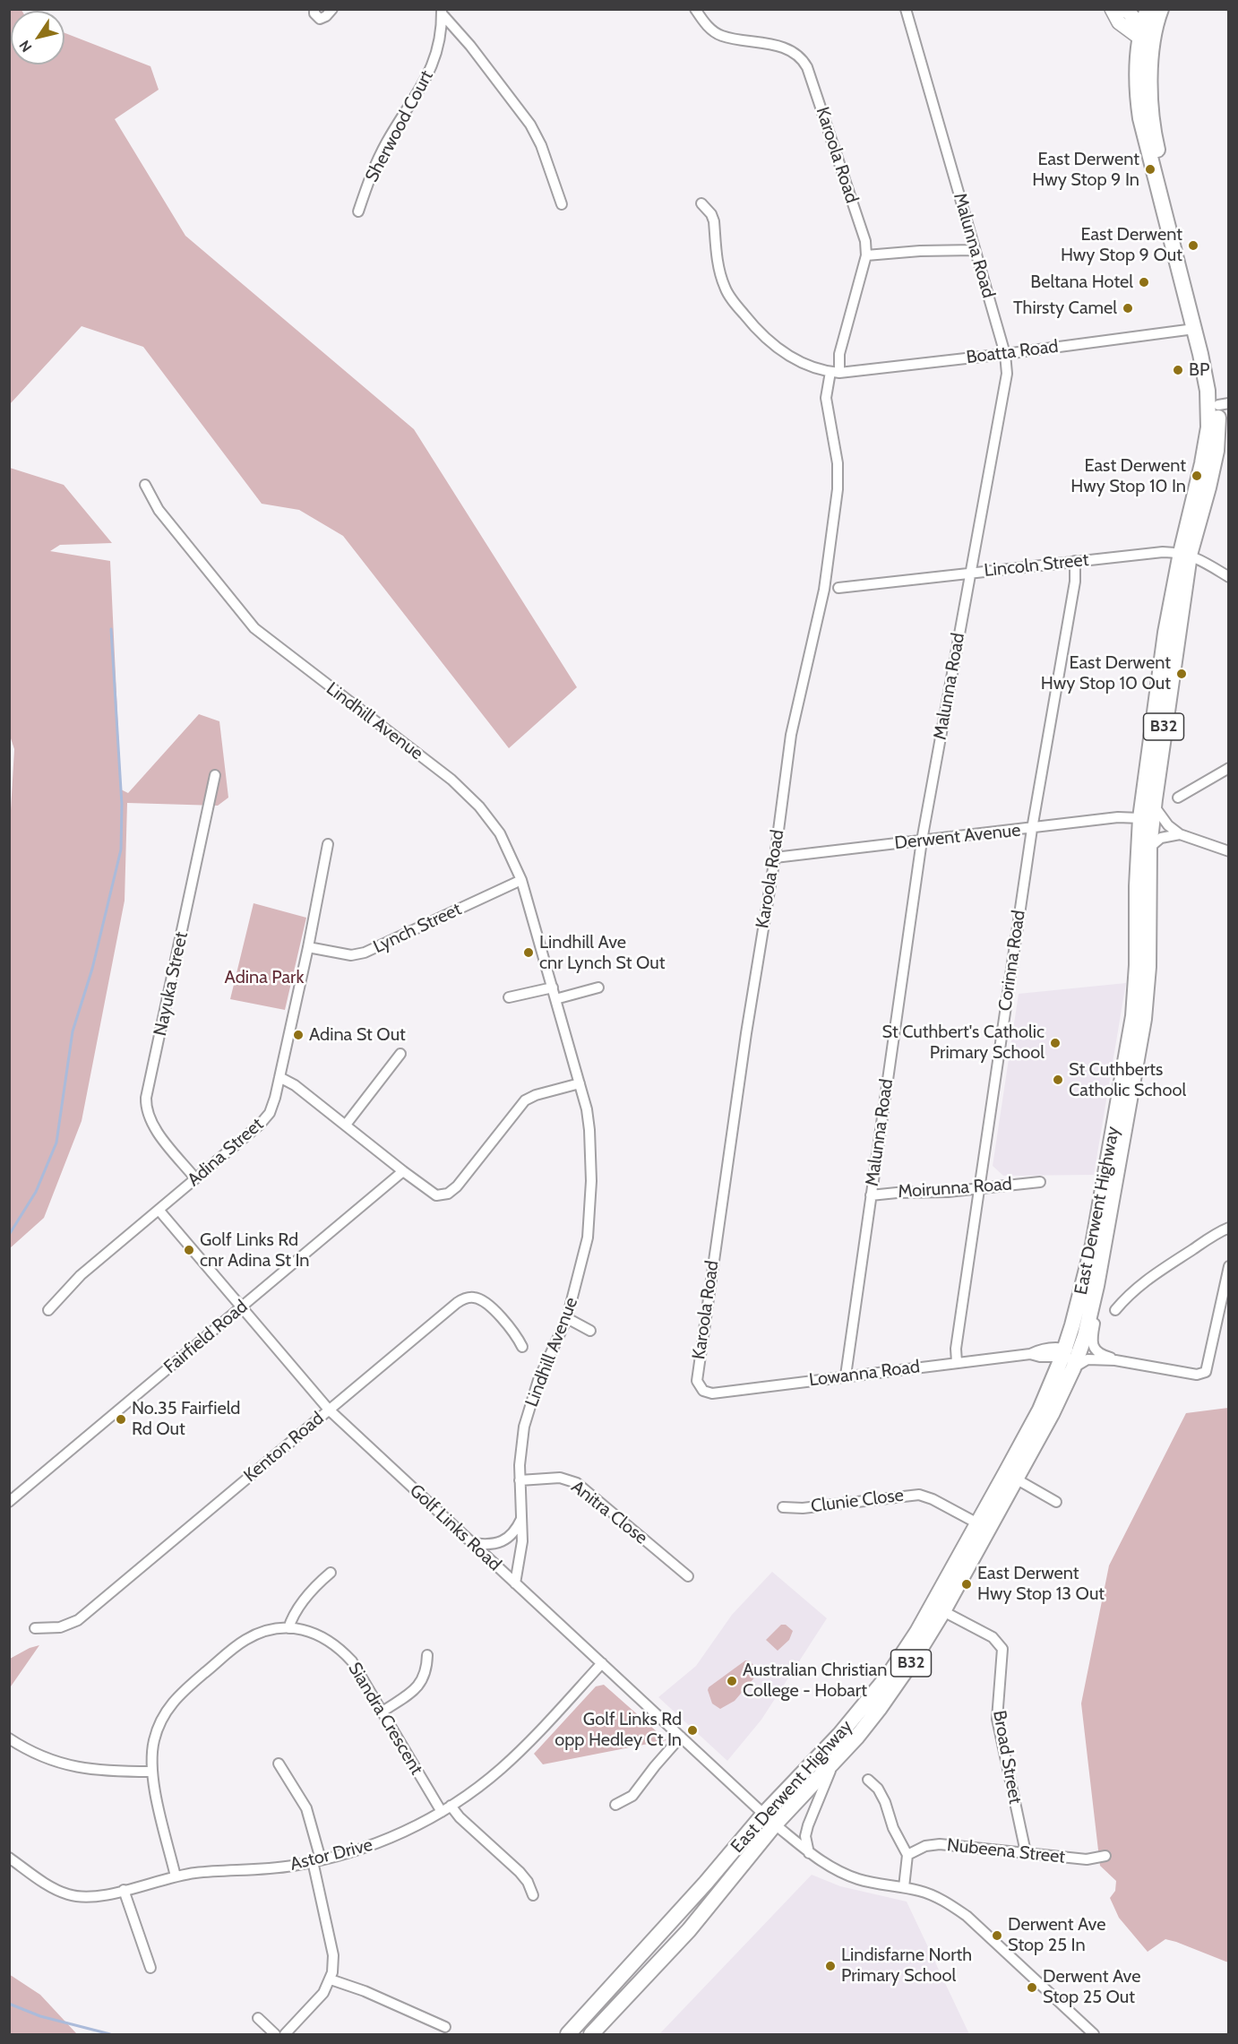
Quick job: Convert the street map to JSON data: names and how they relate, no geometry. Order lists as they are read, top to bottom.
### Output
{
  "streets": {
    "main road": ["B32", "East Derwent Highway"],
    "street": [
      "Sherwood Court",
      "Karoola Road",
      "Malunna Road",
      "Boatta Road",
      "Lincoln Street",
      "Lindhill Avenue",
      "Derwent Avenue",
      "Lynch Street",
      "Corinna Road",
      "Nayuka Street",
      "Adina Street",
      "Moirunna Road",
      "Fairfield Road",
      "Lowanna Road",
      "Kenton Road",
      "Clunie Close",
      "Anitra Close",
      "Golf Links Road",
      "Siandra Crescent",
      "Broad Street",
      "Nubeena Street",
      "Astor Drive"
    ]
  },
  "crossings": [
    ["Karoola Road", "Boatta Road"],
    ["Karoola Road", "Derwent Avenue"],
    ["Karoola Road", "Lowanna Road"],
    ["Malunna Road", "Boatta Road"],
    ["Malunna Road", "Lincoln Street"],
    ["Malunna Road", "Derwent Avenue"],
    ["Malunna Road", "Moirunna Road"],
    ["Malunna Road", "Lowanna Road"],
    ["Boatta Road", "East Derwent Highway"],
    ["Lincoln Street", "Corinna Road"],
    ["Lincoln Street", "East Derwent Highway"],
    ["Lindhill Avenue", "Lynch Street"],
    ["Lindhill Avenue", "Anitra Close"],
    ["Lindhill Avenue", "Golf Links Road"],
    ["Derwent Avenue", "Corinna Road"],
    ["Derwent Avenue", "East Derwent Highway"],
    ["Lynch Street", "Adina Street"],
    ["Corinna Road", "Moirunna Road"],
    ["Corinna Road", "Lowanna Road"],
    ["Nayuka Street", "Adina Street"],
    ["Adina Street", "Golf Links Road"],
    ["East Derwent Highway", "Lowanna Road"],
    ["East Derwent Highway", "Clunie Close"],
    ["East Derwent Highway", "Golf Links Road"],
    ["East Derwent Highway", "Broad Street"],
    ["Fairfield Road", "Golf Links Road"],
    ["Kenton Road", "Golf Links Road"],
    ["Golf Links Road", "Astor Drive"],
    ["Siandra Crescent", "Astor Drive"],
    ["Broad Street", "Nubeena Street"]
  ],
  "parks": ["Adina Park"],
  "places": [
    "East Derwent Hwy Stop 9 In",
    "East Derwent Hwy Stop 9 Out",
    "Beltana Hotel",
    "Thirsty Camel",
    "BP",
    "East Derwent Hwy Stop 10 In",
    "East Derwent Hwy Stop 10 Out",
    "Lindhill Ave cnr Lynch St Out",
    "Adina St Out",
    "St Cuthbert's Catholic Primary School",
    "St Cuthberts Catholic School",
    "Golf Links Rd cnr Adina St In",
    "No.35 Fairfield Rd Out",
    "East Derwent Hwy Stop 13 Out",
    "Australian Christian College - Hobart",
    "Golf Links Rd opp Hedley Ct In",
    "Derwent Ave Stop 25 In",
    "Lindisfarne North Primary School",
    "Derwent Ave Stop 25 Out"
  ],
  "north": "bottom left"
}
